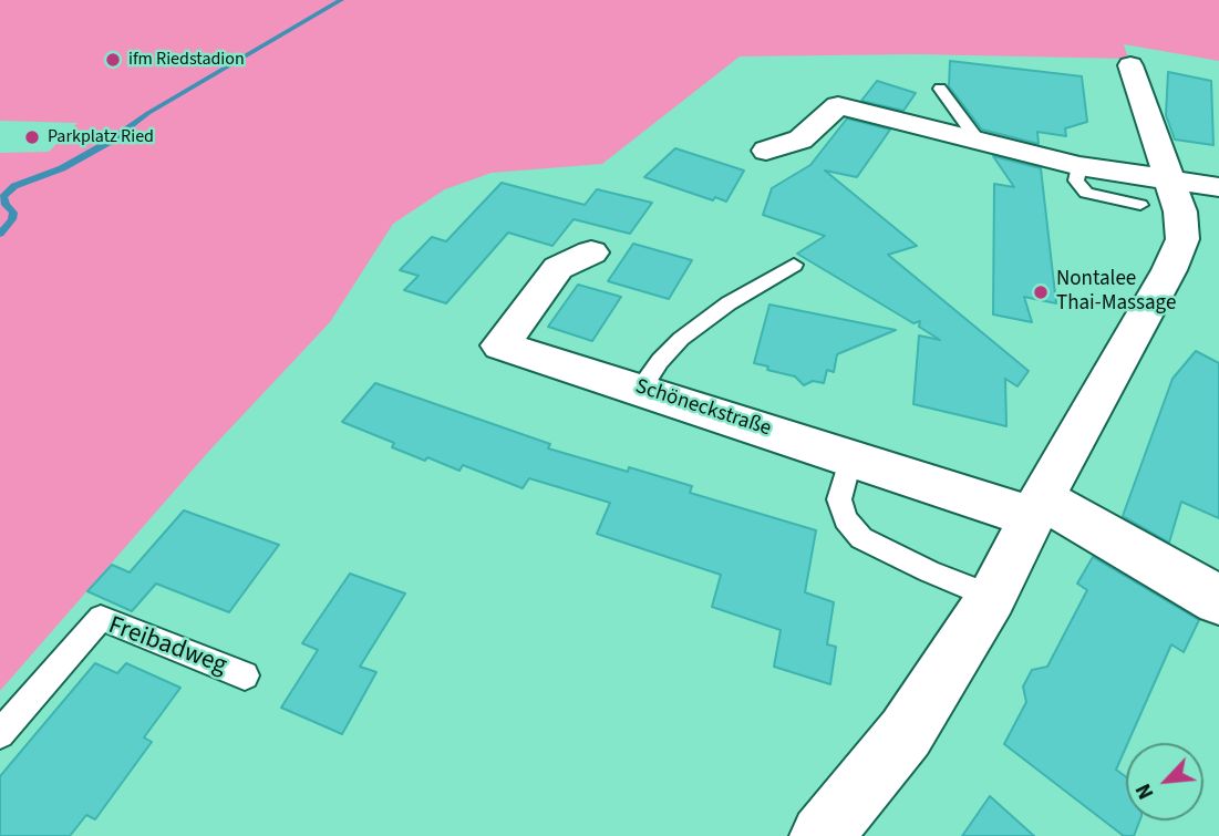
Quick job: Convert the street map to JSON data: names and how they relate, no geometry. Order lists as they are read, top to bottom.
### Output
{
  "streets": {
    "street": ["Schöneckstraße"],
    "lane": ["Freibadweg"]
  },
  "places": ["ifm Riedstadion", "Parkplatz Ried", "Nontalee Thai-Massage"],
  "north": "bottom left"
}
